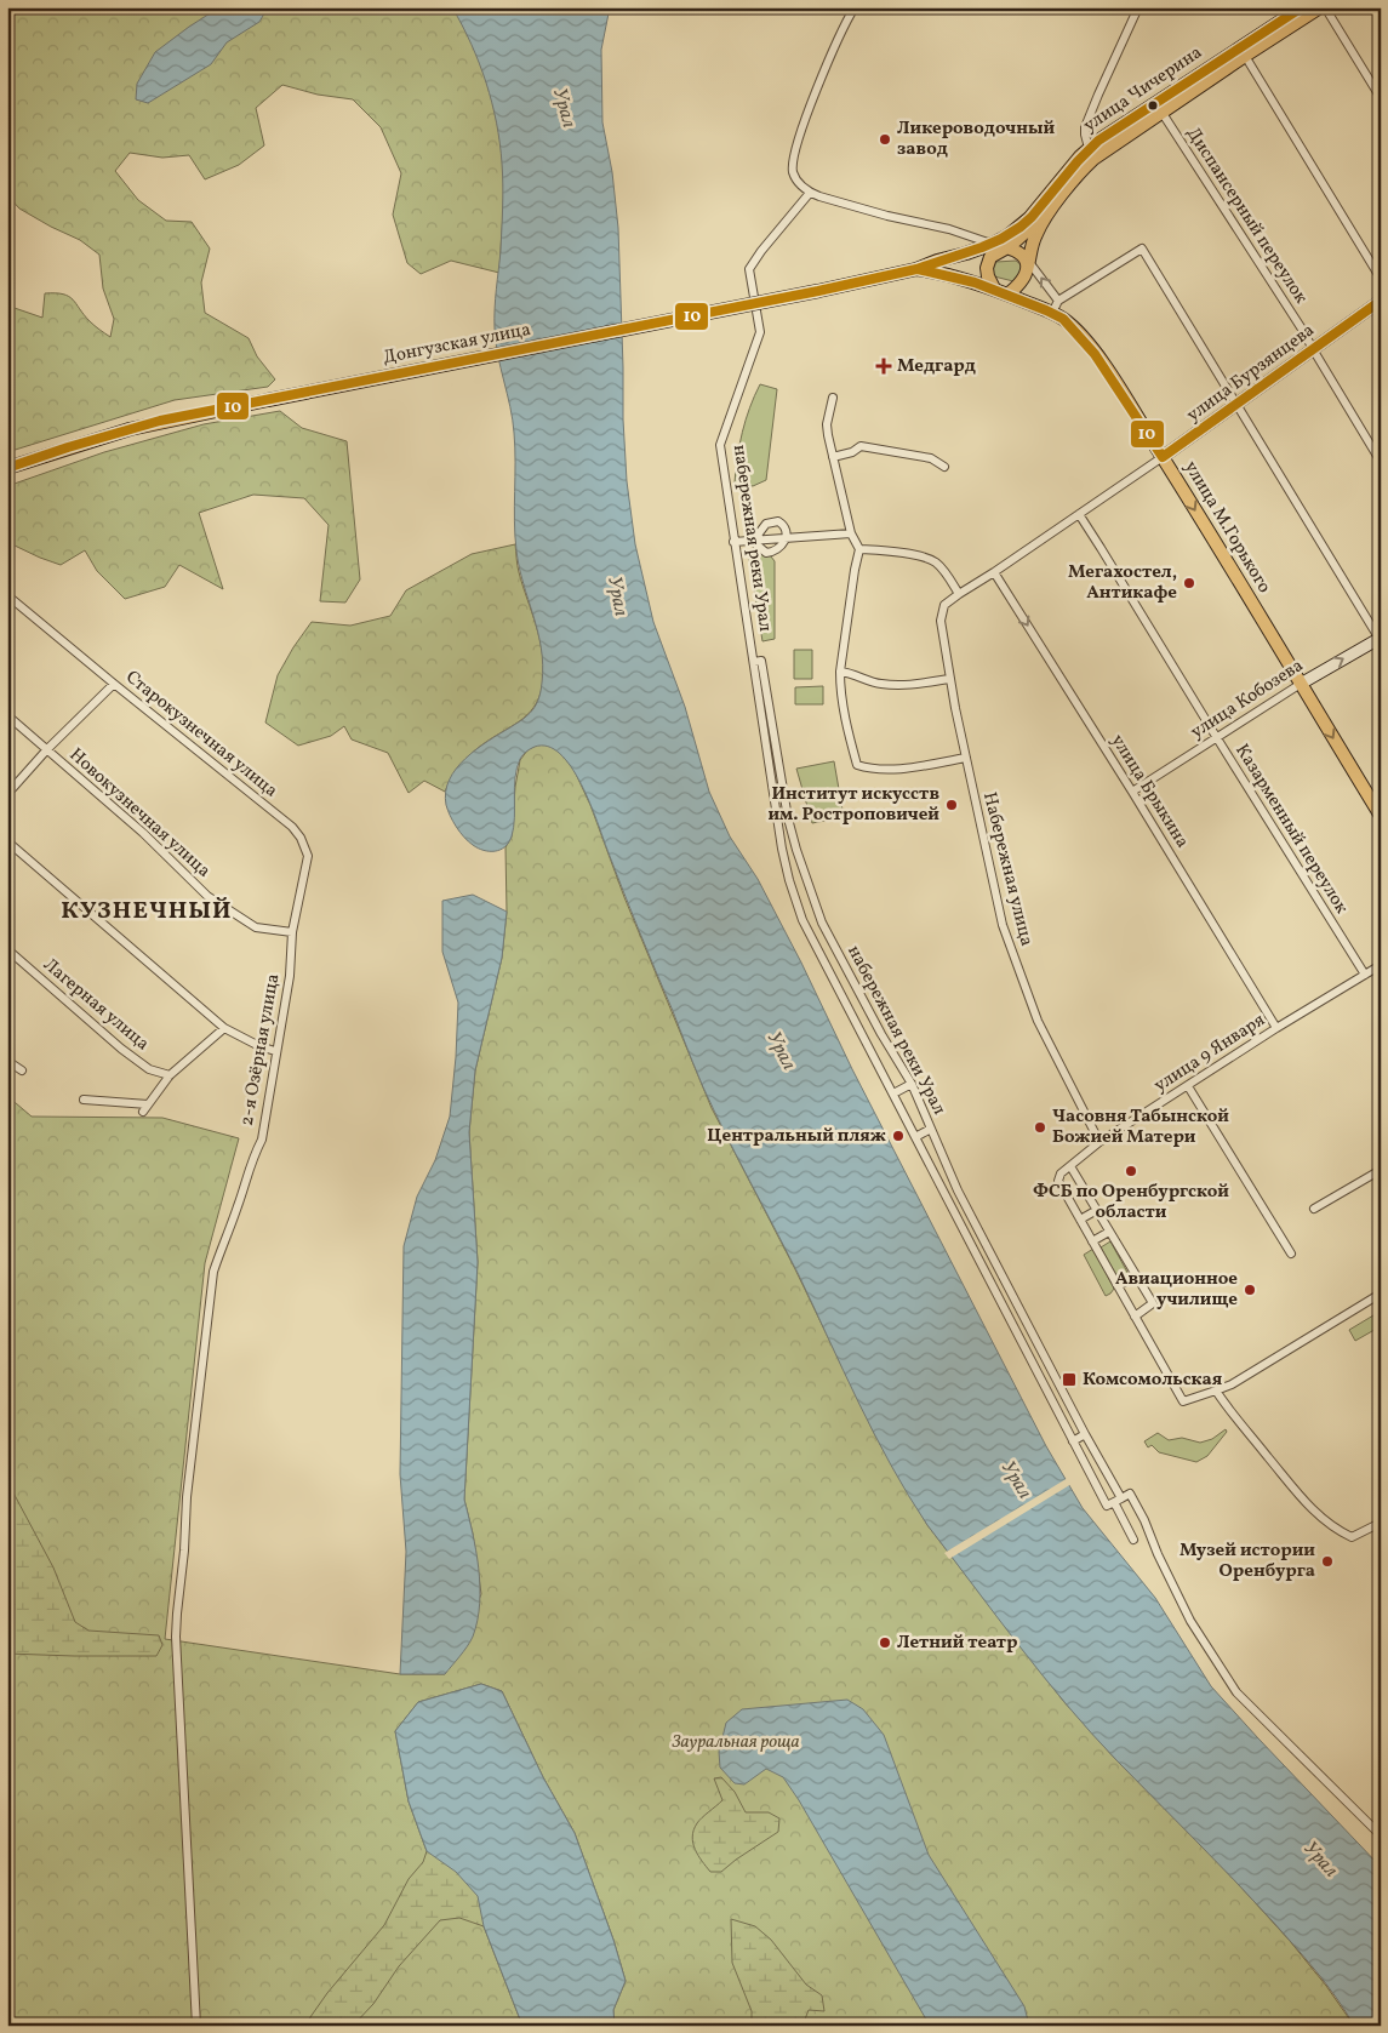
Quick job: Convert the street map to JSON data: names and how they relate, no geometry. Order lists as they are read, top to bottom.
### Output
{
  "streets": {
    "main road": ["улица Чичерина", "Донгузская улица", "улица М.Горького"],
    "street": [
      "Диспансерный переулок",
      "улица Бурзянцева",
      "набережная реки Урал",
      "улица Кобозева",
      "Старокузнечная улица",
      "улица Брыкина",
      "Новокузнечная улица",
      "Казарменный переулок",
      "Набережная улица",
      "Лагерная улица",
      "2-я Озёрная улица",
      "улица 9 Января"
    ]
  },
  "crossings": [
    ["улица Чичерина", "Диспансерный переулок"],
    ["улица Чичерина", "Донгузская улица"],
    ["Диспансерный переулок", "улица Бурзянцева"],
    ["Донгузская улица", "улица М.Горького"],
    ["улица Бурзянцева", "улица М.Горького"],
    ["улица Бурзянцева", "улица Брыкина"],
    ["улица Бурзянцева", "Казарменный переулок"],
    ["улица Бурзянцева", "Набережная улица"],
    ["улица М.Горького", "улица Кобозева"],
    ["улица Кобозева", "улица Брыкина"],
    ["улица Кобозева", "Казарменный переулок"],
    ["Старокузнечная улица", "Новокузнечная улица"],
    ["Старокузнечная улица", "2-я Озёрная улица"],
    ["улица Брыкина", "улица 9 Января"],
    ["Новокузнечная улица", "2-я Озёрная улица"],
    ["Казарменный переулок", "улица 9 Января"],
    ["Набережная улица", "улица 9 Января"]
  ],
  "one_way": ["улица М.Горького", "улица Брыкина"],
  "districts": ["КУЗНЕЧНЫЙ"],
  "water": ["Урал"],
  "parks": ["Зауральная роща"],
  "places": {
    "other": [
      "Ликероводочный завод",
      "Мегахостел, Антикафе",
      "Институт искусств им. Ростроповичей",
      "Часовня Табынской Божией Матери",
      "Центральный пляж",
      "ФСБ по Оренбургской области",
      "Авиационное училище",
      "Музей истории Оренбурга",
      "Летний театр"
    ],
    "health": ["Медгард"],
    "transit": ["Комсомольская"]
  },
  "lines": ["transit line 10"]
}
